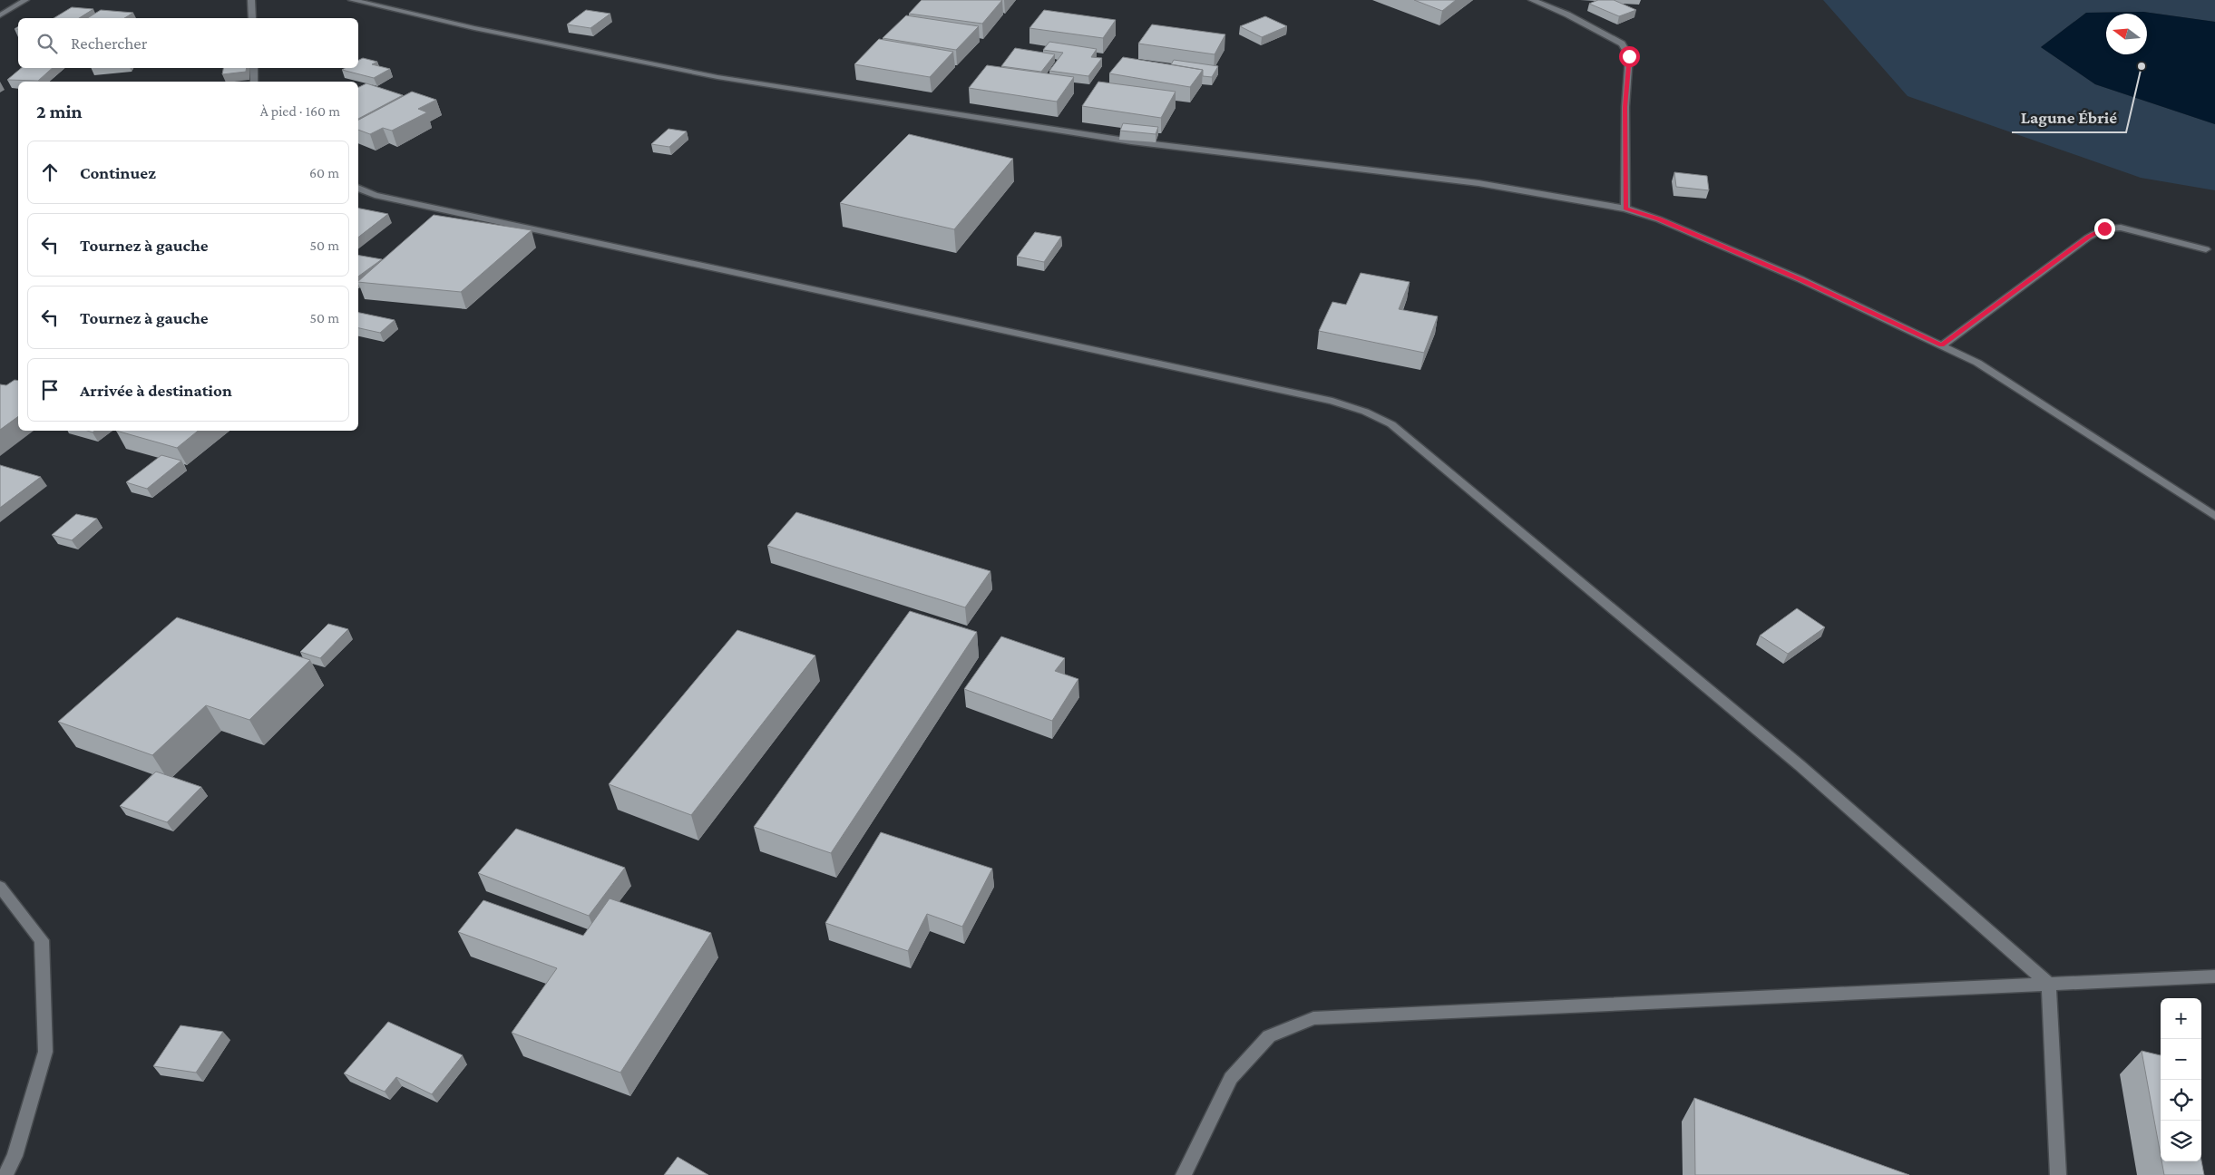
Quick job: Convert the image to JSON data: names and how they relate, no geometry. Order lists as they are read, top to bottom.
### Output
{
  "places": ["Lagune Ébrié"],
  "north": "left",
  "page": {
    "search": "Rechercher",
    "heading": ["2 min", "À pied · 160 m"],
    "list": [
      ["Continuez", "60 m"],
      ["Tournez à gauche", "50 m"],
      ["Tournez à gauche", "50 m"],
      "Arrivée à destination"
    ],
    "map_buttons": ["+", "−"]
  }
}
